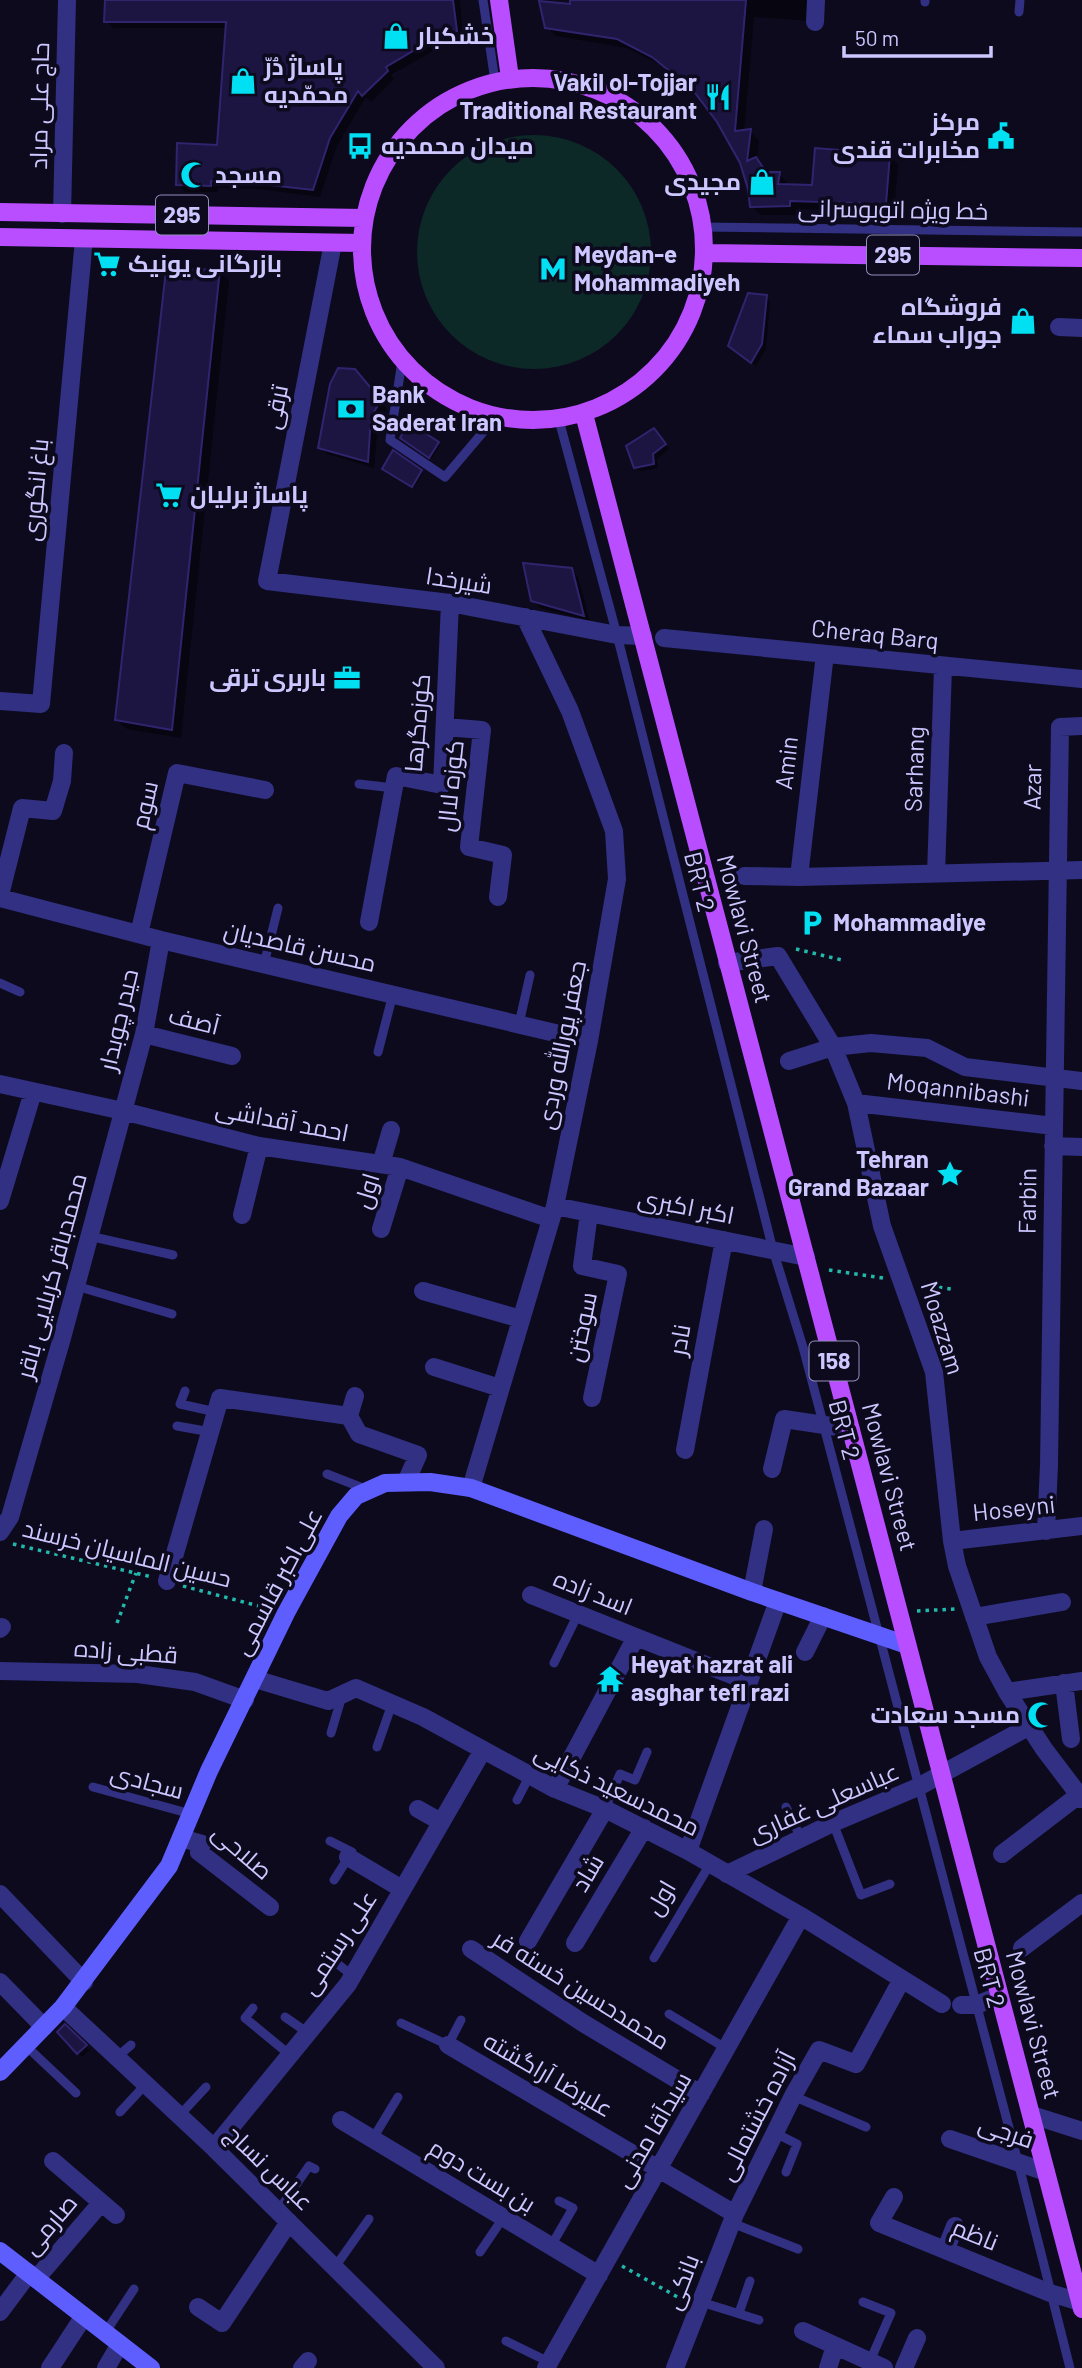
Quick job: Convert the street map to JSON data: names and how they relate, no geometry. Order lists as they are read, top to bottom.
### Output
{
  "streets": {
    "main road": ["295", "Mowlavi Street", "158"],
    "street": [
      "حاج علی مراد",
      "ترقی",
      "باغ انگوری",
      "شیرخدا",
      "Cheraq Barq",
      "کوزه‌گرها",
      "Amin",
      "Sarhang",
      "کوزه لاال",
      "Azar",
      "سوم",
      "محسن قاصدیان",
      "حیدر چوبدار",
      "آصف",
      "جعفر پورالله وردی",
      "Moqannibashi",
      "احمد آقداشی",
      "اول",
      "Farbin",
      "اکبر اکبری",
      "محمدباقر کربلایی باقر",
      "سوختن",
      "Moazzam",
      "نادر",
      "Hoseyni",
      "علی‌اکبر قاسمی",
      "اسد زاده",
      "قطبی زاده",
      "محمدسعید ذکایی",
      "عباسعلی غفاری",
      "صلاحی",
      "شاد",
      "علی رستمی",
      "محمدحسین خسته فر",
      "علیرضا آراگشته",
      "آزاده خشتمالی",
      "سیدآقا مدنی",
      "فرجی",
      "عباس نساج",
      "بن بست دوم",
      "صارمی",
      "ناظم",
      "بانکی"
    ],
    "lane": ["خط ویژه اتوبوسرانی", "BRT 2", "سجادی"],
    "path": ["حسین الماسیان خرسند"]
  },
  "crossings": [
    ["حاج علی مراد", "295"],
    ["295", "ترقی"],
    ["295", "باغ انگوری"],
    ["ترقی", "شیرخدا"],
    ["شیرخدا", "کوزه‌گرها"],
    ["شیرخدا", "BRT 2"],
    ["شیرخدا", "Mowlavi Street"],
    ["شیرخدا", "جعفر پورالله وردی"],
    ["Cheraq Barq", "Amin"],
    ["Cheraq Barq", "Sarhang"],
    ["کوزه‌گرها", "کوزه لاال"],
    ["Azar", "Farbin"],
    ["سوم", "محسن قاصدیان"],
    ["BRT 2", "اکبر اکبری"],
    ["BRT 2", "علی‌اکبر قاسمی"],
    ["BRT 2", "عباسعلی غفاری"],
    ["BRT 2", "فرجی"],
    ["BRT 2", "ناظم"],
    ["Mowlavi Street", "اکبر اکبری"],
    ["Mowlavi Street", "علی‌اکبر قاسمی"],
    ["Mowlavi Street", "عباسعلی غفاری"],
    ["Mowlavi Street", "فرجی"],
    ["Mowlavi Street", "ناظم"],
    ["محسن قاصدیان", "حیدر چوبدار"],
    ["محسن قاصدیان", "جعفر پورالله وردی"],
    ["حیدر چوبدار", "آصف"],
    ["حیدر چوبدار", "احمد آقداشی"],
    ["حیدر چوبدار", "محمدباقر کربلایی باقر"],
    ["جعفر پورالله وردی", "احمد آقداشی"],
    ["جعفر پورالله وردی", "اکبر اکبری"],
    ["جعفر پورالله وردی", "علی‌اکبر قاسمی"],
    ["Moqannibashi", "Farbin"],
    ["Moqannibashi", "Moazzam"],
    ["احمد آقداشی", "اول"],
    ["احمد آقداشی", "اکبر اکبری"],
    ["احمد آقداشی", "محمدباقر کربلایی باقر"],
    ["اول", "محمدسعید ذکایی"],
    ["Farbin", "Hoseyni"],
    ["اکبر اکبری", "سوختن"],
    ["اکبر اکبری", "نادر"],
    ["محمدباقر کربلایی باقر", "حسین الماسیان خرسند"],
    ["Moazzam", "Hoseyni"],
    ["Moazzam", "عباسعلی غفاری"],
    ["حسین الماسیان خرسند", "علی‌اکبر قاسمی"],
    ["علی‌اکبر قاسمی", "قطبی زاده"],
    ["علی‌اکبر قاسمی", "سجادی"],
    ["علی‌اکبر قاسمی", "محمدسعید ذکایی"],
    ["علی‌اکبر قاسمی", "صلاحی"],
    ["علی‌اکبر قاسمی", "عباس نساج"],
    ["محمدسعید ذکایی", "عباسعلی غفاری"],
    ["محمدسعید ذکایی", "شاد"],
    ["محمدسعید ذکایی", "علی رستمی"],
    ["محمدسعید ذکایی", "آزاده خشتمالی"],
    ["محمدسعید ذکایی", "سیدآقا مدنی"],
    ["علی رستمی", "عباس نساج"],
    ["محمدحسین خسته فر", "سیدآقا مدنی"],
    ["علیرضا آراگشته", "آزاده خشتمالی"],
    ["علیرضا آراگشته", "سیدآقا مدنی"],
    ["علیرضا آراگشته", "بانکی"],
    ["آزاده خشتمالی", "بانکی"],
    ["سیدآقا مدنی", "بن بست دوم"]
  ],
  "places": {
    "shop": [
      "خشکبار",
      "پاساژ دُرّ محمّدیه",
      "مجیدی",
      "فروشگاه جوراب سماء"
    ],
    "restaurant": ["Vakil ol-Tojjar Traditional Restaurant"],
    "public building": ["مرکز مخابرات قندی"],
    "bus stop": ["میدان محمدیه"],
    "mosque": ["مسجد", "مسجد سعادت"],
    "supermarket": ["بازرگانی یونیک", "پاساژ برلیان"],
    "metro station": ["Meydan-e Mohammadiyeh"],
    "bank": ["Bank Saderat Iran"],
    "office": ["باربری ترقی"],
    "parking": ["Mohammadiye"],
    "place": ["Tehran Grand Bazaar"],
    "temple": ["Heyat hazrat ali asghar tefl razi"]
  },
  "scale_bar": "50 m"
}
